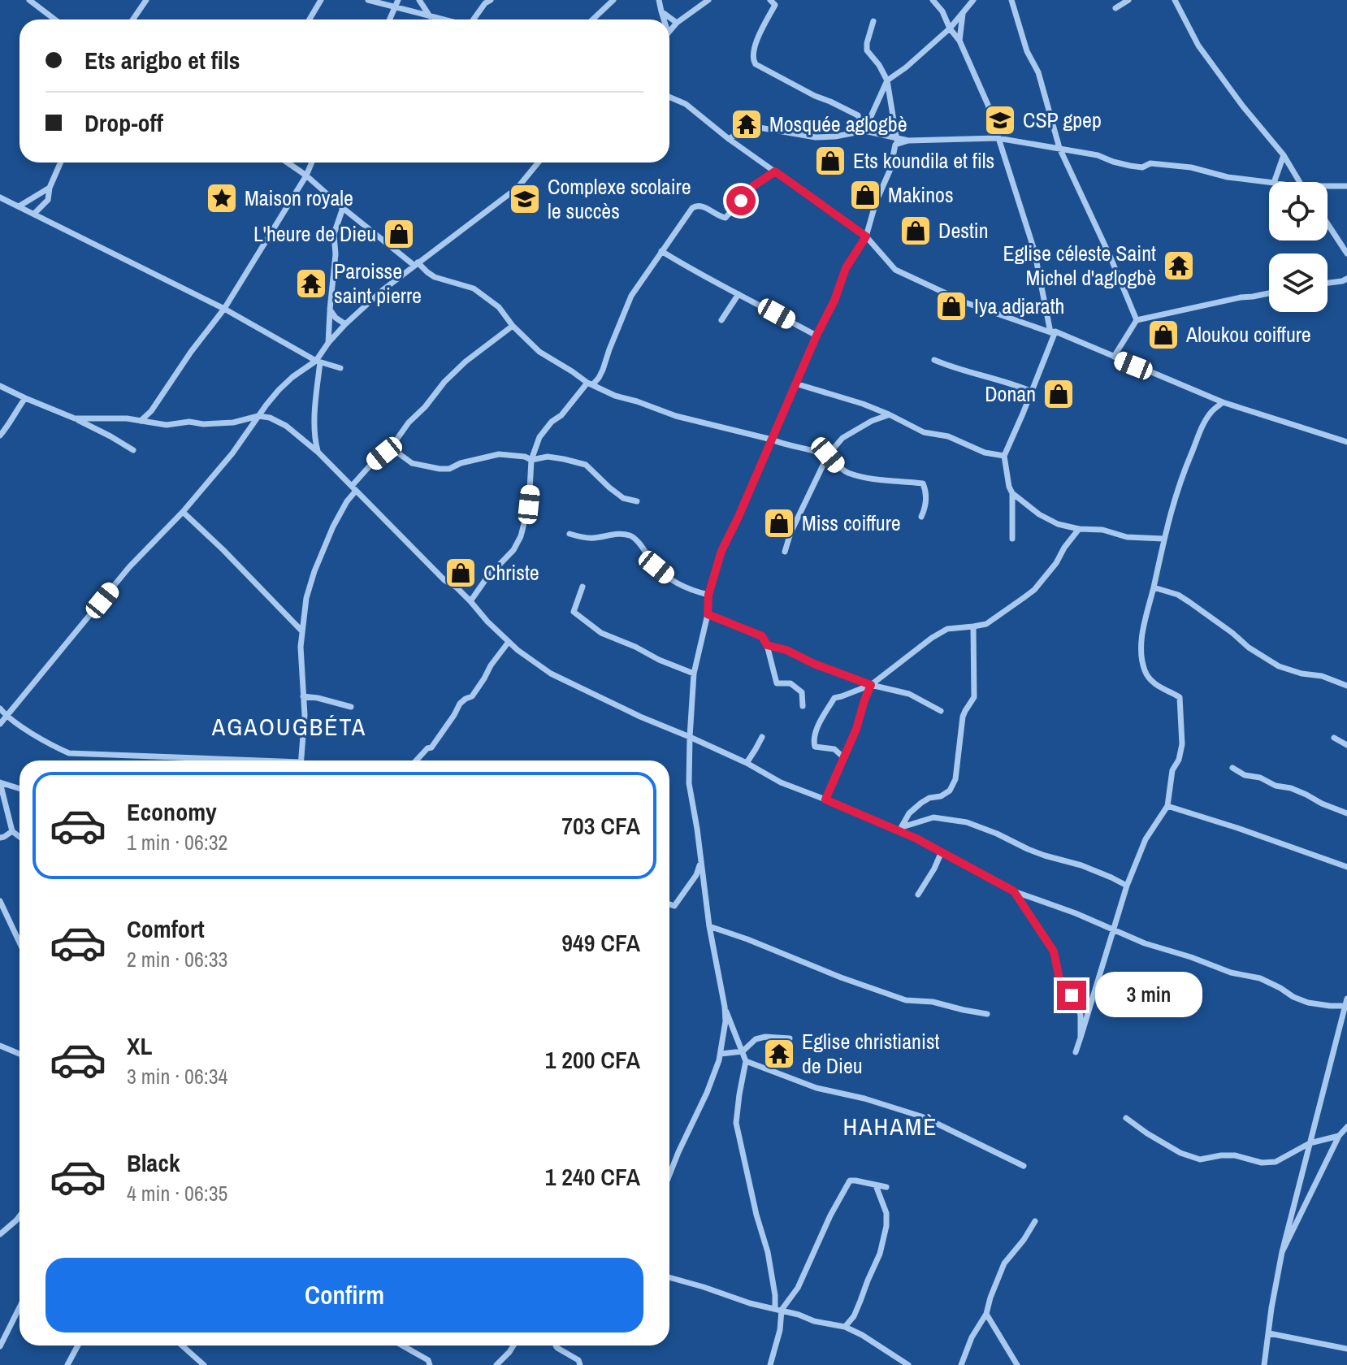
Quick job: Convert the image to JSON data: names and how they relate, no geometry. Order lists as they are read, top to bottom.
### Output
{
  "districts": ["AGAOUGBÉTA", "HAHAMÈ"],
  "places": {
    "school or university": ["CSP gpep", "Complexe scolaire le succès"],
    "temple": [
      "Mosquée aglogbè",
      "Eglise céleste Saint Michel d'aglogbè",
      "Paroisse saint pierre",
      "Eglise christianist de Dieu"
    ],
    "shop": [
      "Ets koundila et fils",
      "Makinos",
      "Destin",
      "L'heure de Dieu",
      "Iya adjarath",
      "Aloukou coiffure",
      "Donan",
      "Miss coiffure",
      "Christe"
    ],
    "place": ["Maison royale"]
  },
  "page": {
    "banner": ["Ets arigbo et fils", "Drop-off"],
    "list": [
      {
        "name": "Economy",
        "note": "1 min · 06:32",
        "value": "703 CFA"
      },
      {
        "name": "Comfort",
        "note": "2 min · 06:33",
        "value": "949 CFA"
      },
      {
        "name": "XL",
        "note": "3 min · 06:34",
        "value": "1 200 CFA"
      },
      {
        "name": "Black",
        "note": "4 min · 06:35",
        "value": "1 240 CFA"
      }
    ],
    "bubble": "3 min",
    "buttons": "Confirm"
  }
}
